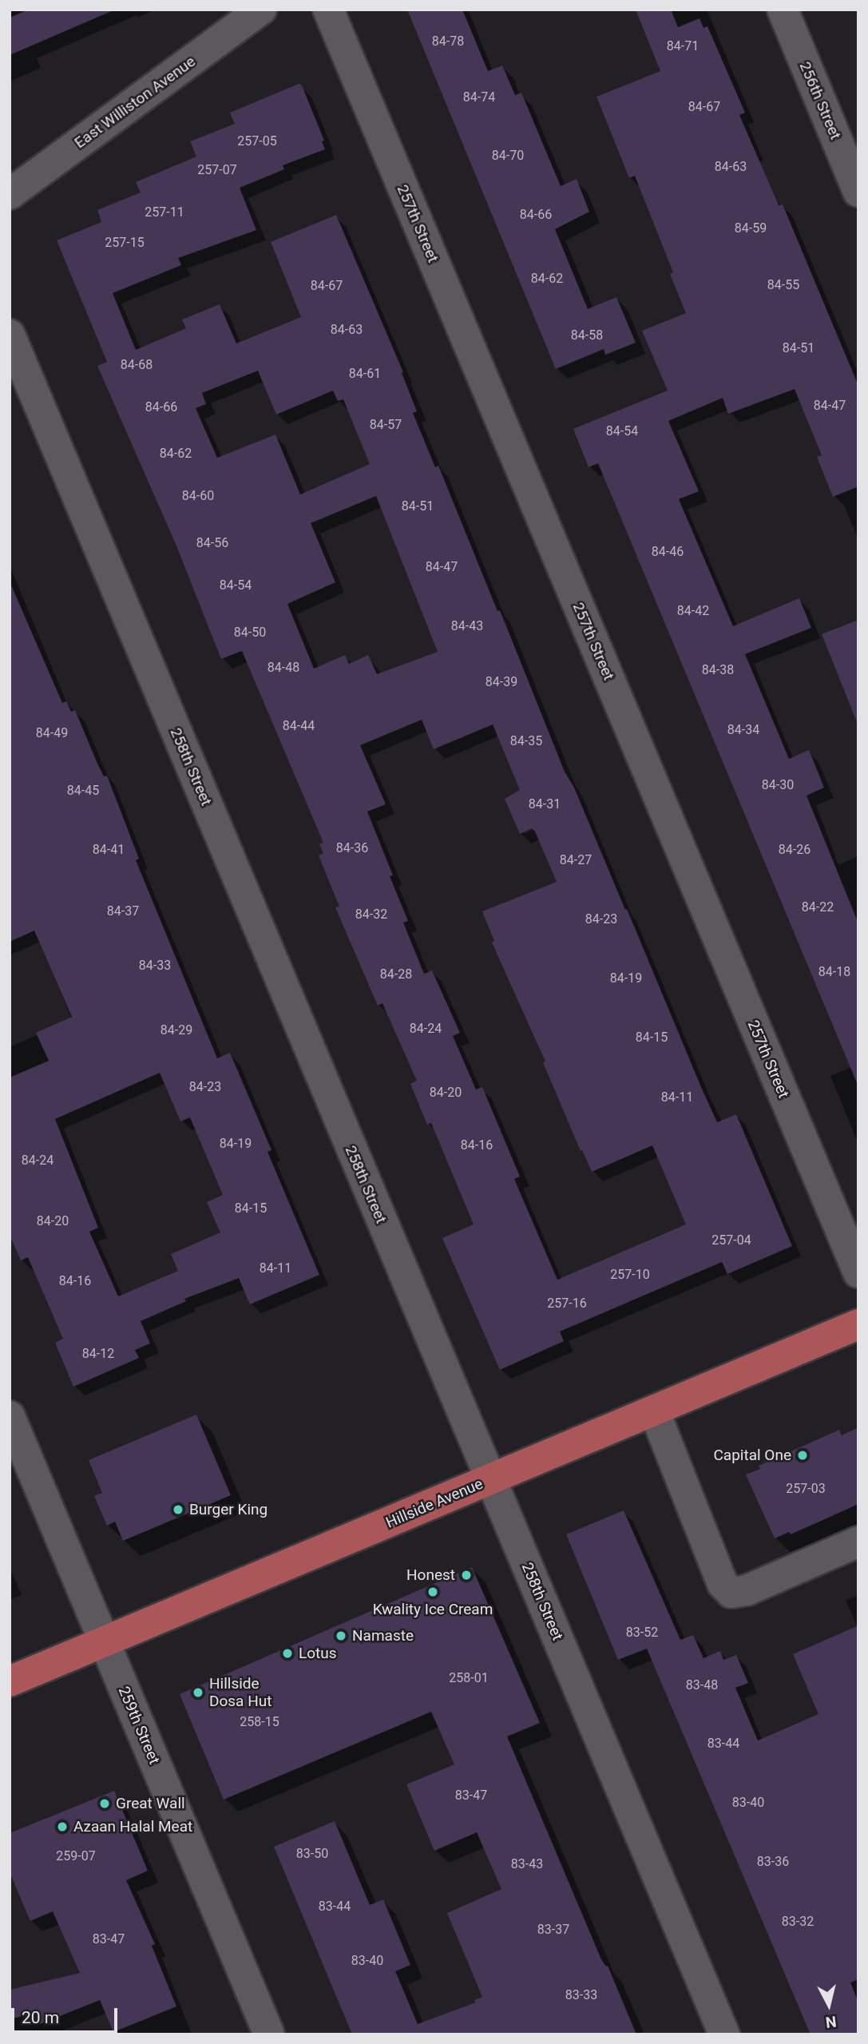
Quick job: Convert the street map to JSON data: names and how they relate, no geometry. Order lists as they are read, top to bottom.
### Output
{
  "streets": {
    "main road": ["Hillside Avenue"],
    "street": [
      "256th Street",
      "East Williston Avenue",
      "257th Street",
      "258th Street",
      "259th Street"
    ]
  },
  "crossings": [
    ["258th Street", "Hillside Avenue"],
    ["Hillside Avenue", "259th Street"]
  ],
  "places": [
    "Capital One",
    "Burger King",
    "Honest",
    "Kwality Ice Cream",
    "Namaste",
    "Lotus",
    "Hillside Dosa Hut",
    "Great Wall",
    "Azaan Halal Meat"
  ],
  "house_numbers": [
    "84-78",
    "84-71",
    "84-74",
    "84-67",
    "257-05",
    "84-70",
    "84-63",
    "257-07",
    "257-11",
    "84-66",
    "84-59",
    "257-15",
    "84-62",
    "84-55",
    "84-67",
    "84-63",
    "84-58",
    "84-51",
    "84-68",
    "84-61",
    "84-47",
    "84-66",
    "84-57",
    "84-54",
    "84-62",
    "84-60",
    "84-51",
    "84-56",
    "84-46",
    "84-47",
    "84-54",
    "84-42",
    "84-43",
    "84-50",
    "84-48",
    "84-38",
    "84-39",
    "84-44",
    "84-34",
    "84-49",
    "84-35",
    "84-30",
    "84-45",
    "84-31",
    "84-36",
    "84-41",
    "84-26",
    "84-27",
    "84-22",
    "84-37",
    "84-32",
    "84-23",
    "84-33",
    "84-18",
    "84-28",
    "84-19",
    "84-24",
    "84-29",
    "84-15",
    "84-23",
    "84-20",
    "84-11",
    "84-19",
    "84-16",
    "84-24",
    "84-15",
    "84-20",
    "257-04",
    "84-11",
    "257-10",
    "84-16",
    "257-16",
    "84-12",
    "257-03",
    "83-52",
    "258-01",
    "83-48",
    "258-15",
    "83-44",
    "83-47",
    "83-40",
    "83-50",
    "259-07",
    "83-36",
    "83-43",
    "83-44",
    "83-32",
    "83-37",
    "83-47",
    "83-40",
    "83-33"
  ],
  "scale_bar": "20 m",
  "north": "bottom"
}
